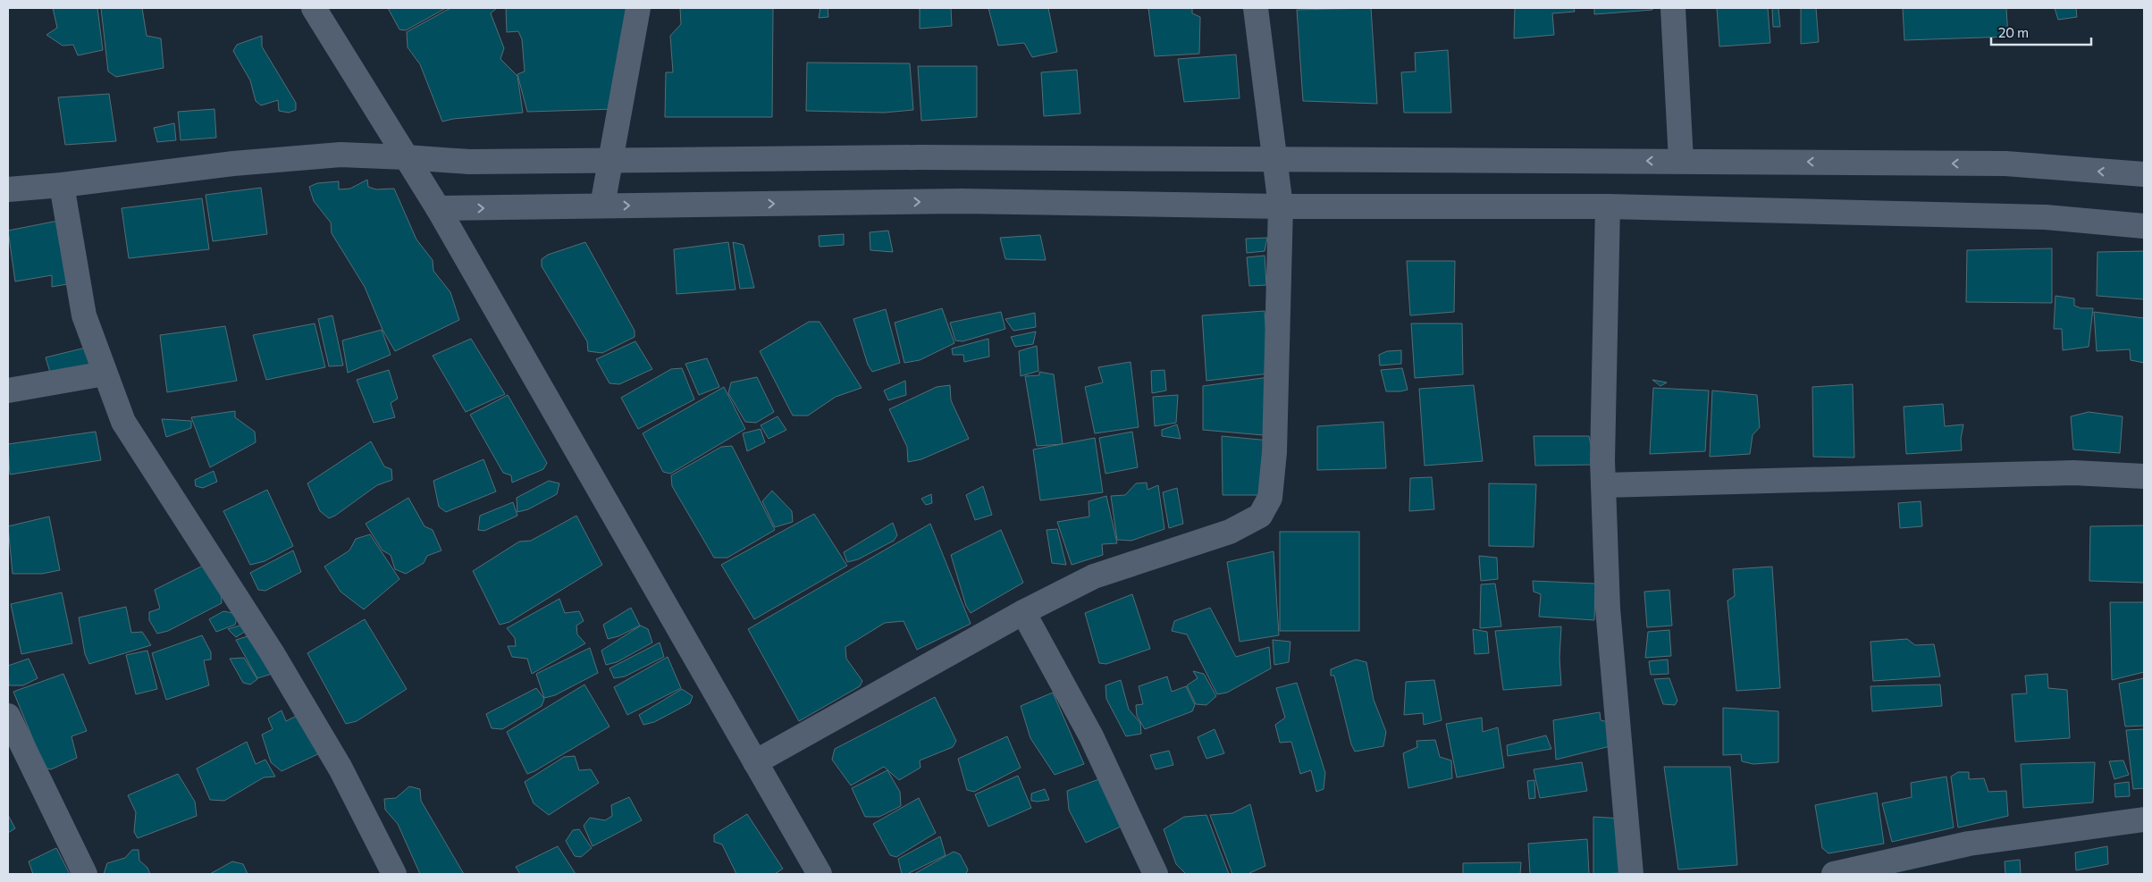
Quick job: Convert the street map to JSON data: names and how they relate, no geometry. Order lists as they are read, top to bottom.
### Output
{
  "scale_bar": "20 m"
}
